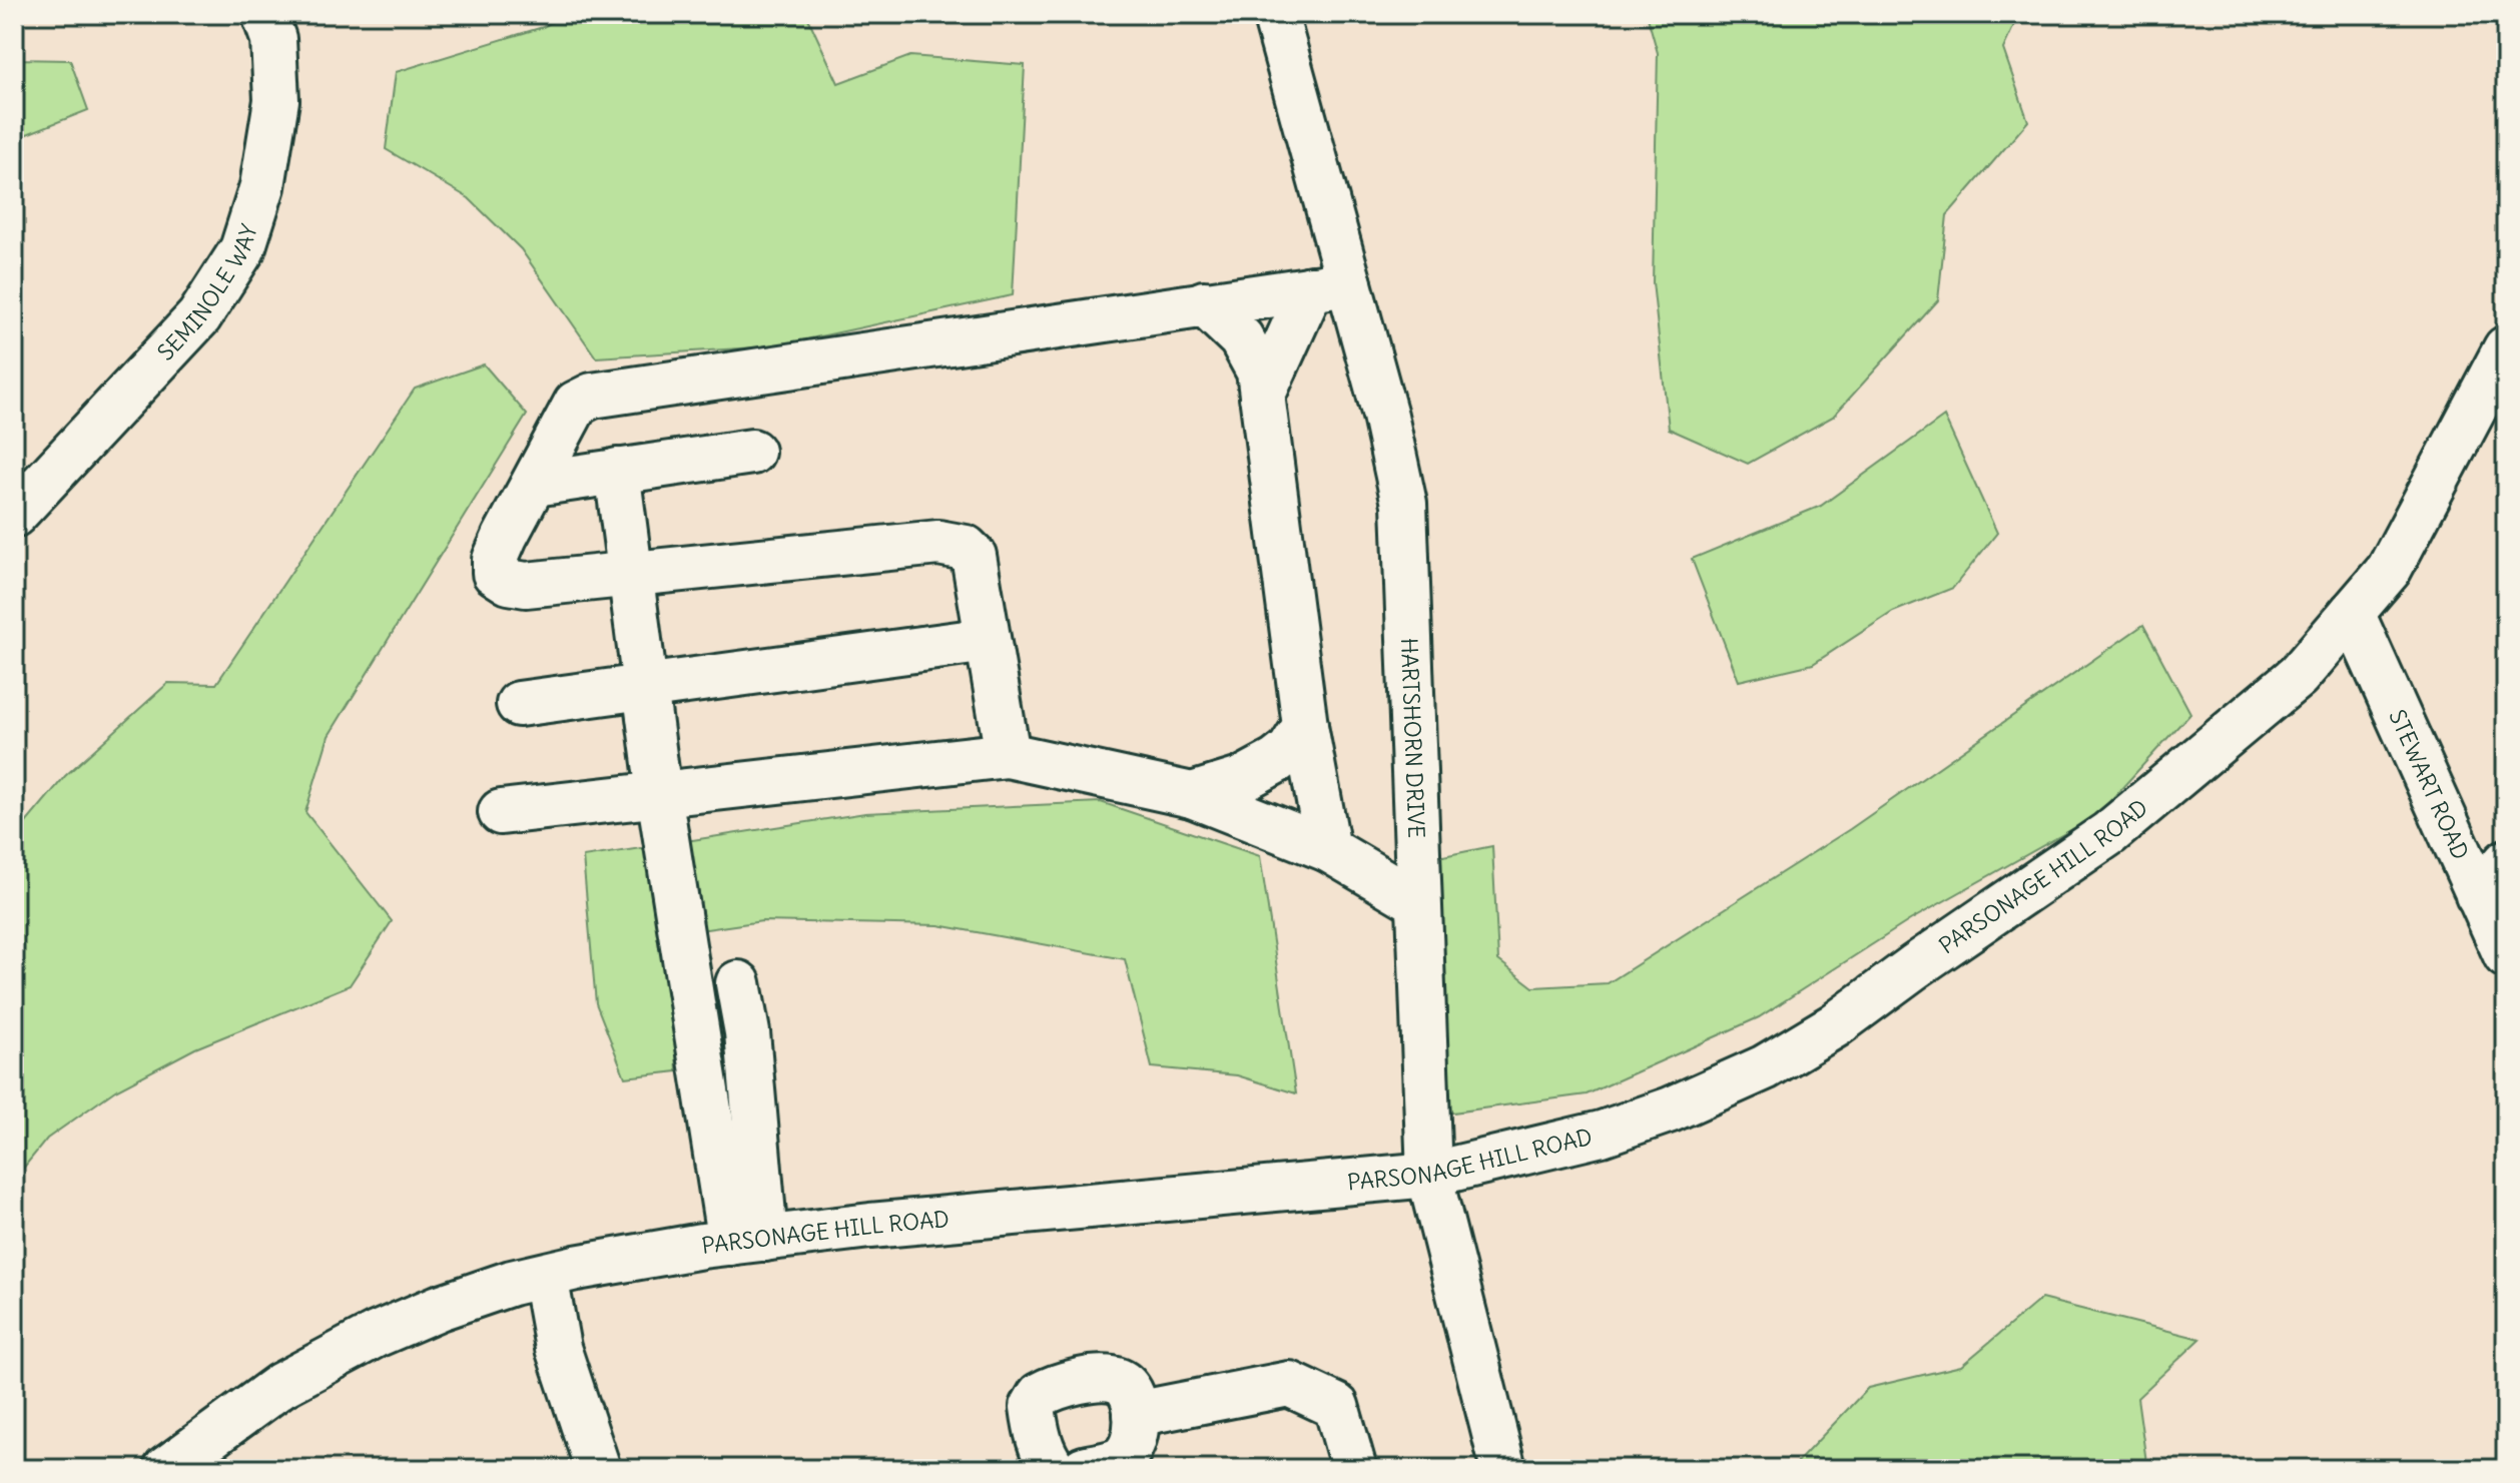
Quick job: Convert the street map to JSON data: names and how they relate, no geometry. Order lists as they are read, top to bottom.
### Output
{
  "streets": {
    "street": [
      "SEMINOLE WAY",
      "HARTSHORN DRIVE",
      "STEWART ROAD",
      "PARSONAGE HILL ROAD"
    ]
  },
  "crossings": [
    ["HARTSHORN DRIVE", "PARSONAGE HILL ROAD"],
    ["STEWART ROAD", "PARSONAGE HILL ROAD"]
  ]
}
